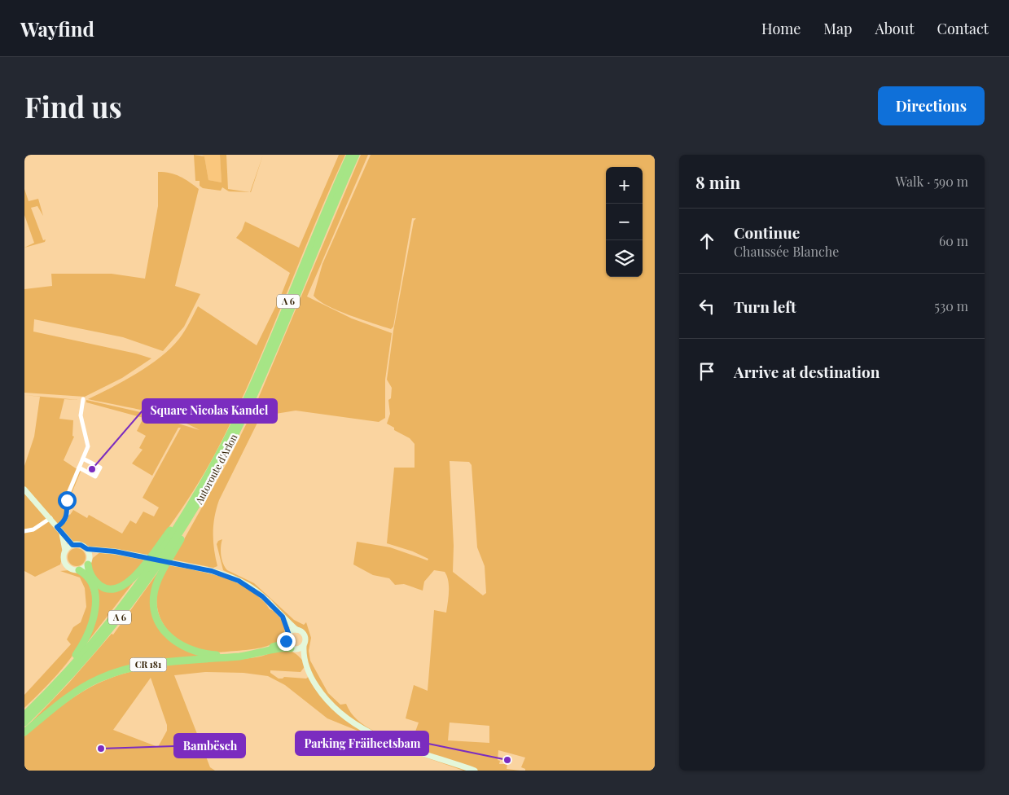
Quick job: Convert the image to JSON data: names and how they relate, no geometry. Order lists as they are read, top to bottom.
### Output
{
  "streets": {
    "highway": ["A 6", "Autoroute d'Arlon", "CR 181"]
  },
  "crossings": [
    ["A 6", "Autoroute d'Arlon"],
    ["A 6", "CR 181"]
  ],
  "places": ["Square Nicolas Kandel", "Bambësch", "Parking Fräiheetsbam"],
  "page": {
    "header": "Wayfind",
    "nav": [
      "Home",
      "Map",
      "About",
      "Contact"
    ],
    "buttons": "Directions",
    "title": "Find us",
    "heading": ["8 min", "Walk · 590 m"],
    "map_buttons": ["+", "−"],
    "list": [
      ["Continue", "Chaussée Blanche", "60 m"],
      ["Turn left", "530 m"],
      "Arrive at destination"
    ]
  }
}
